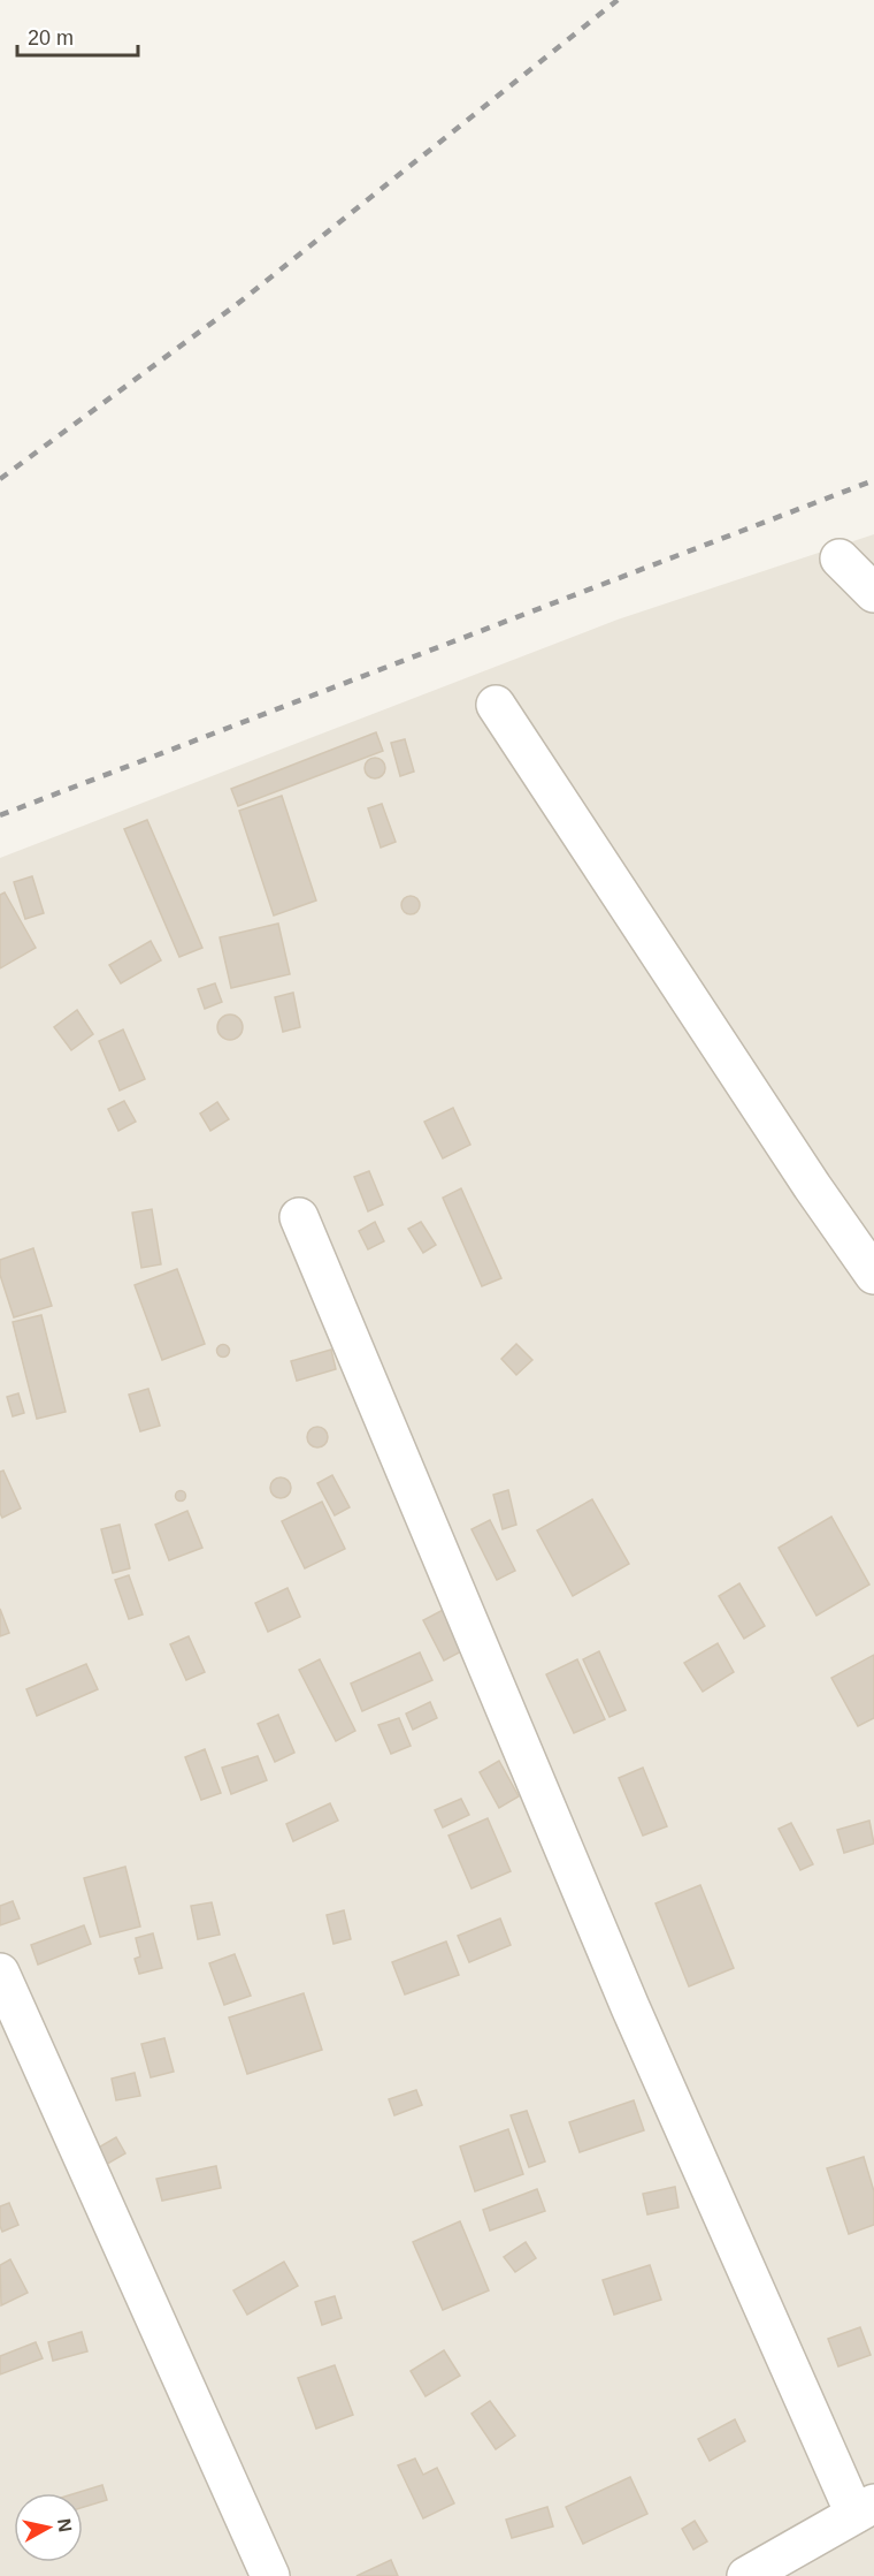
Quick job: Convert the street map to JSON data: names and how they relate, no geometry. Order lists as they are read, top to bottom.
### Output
{
  "scale_bar": "20 m",
  "north": "right"
}
